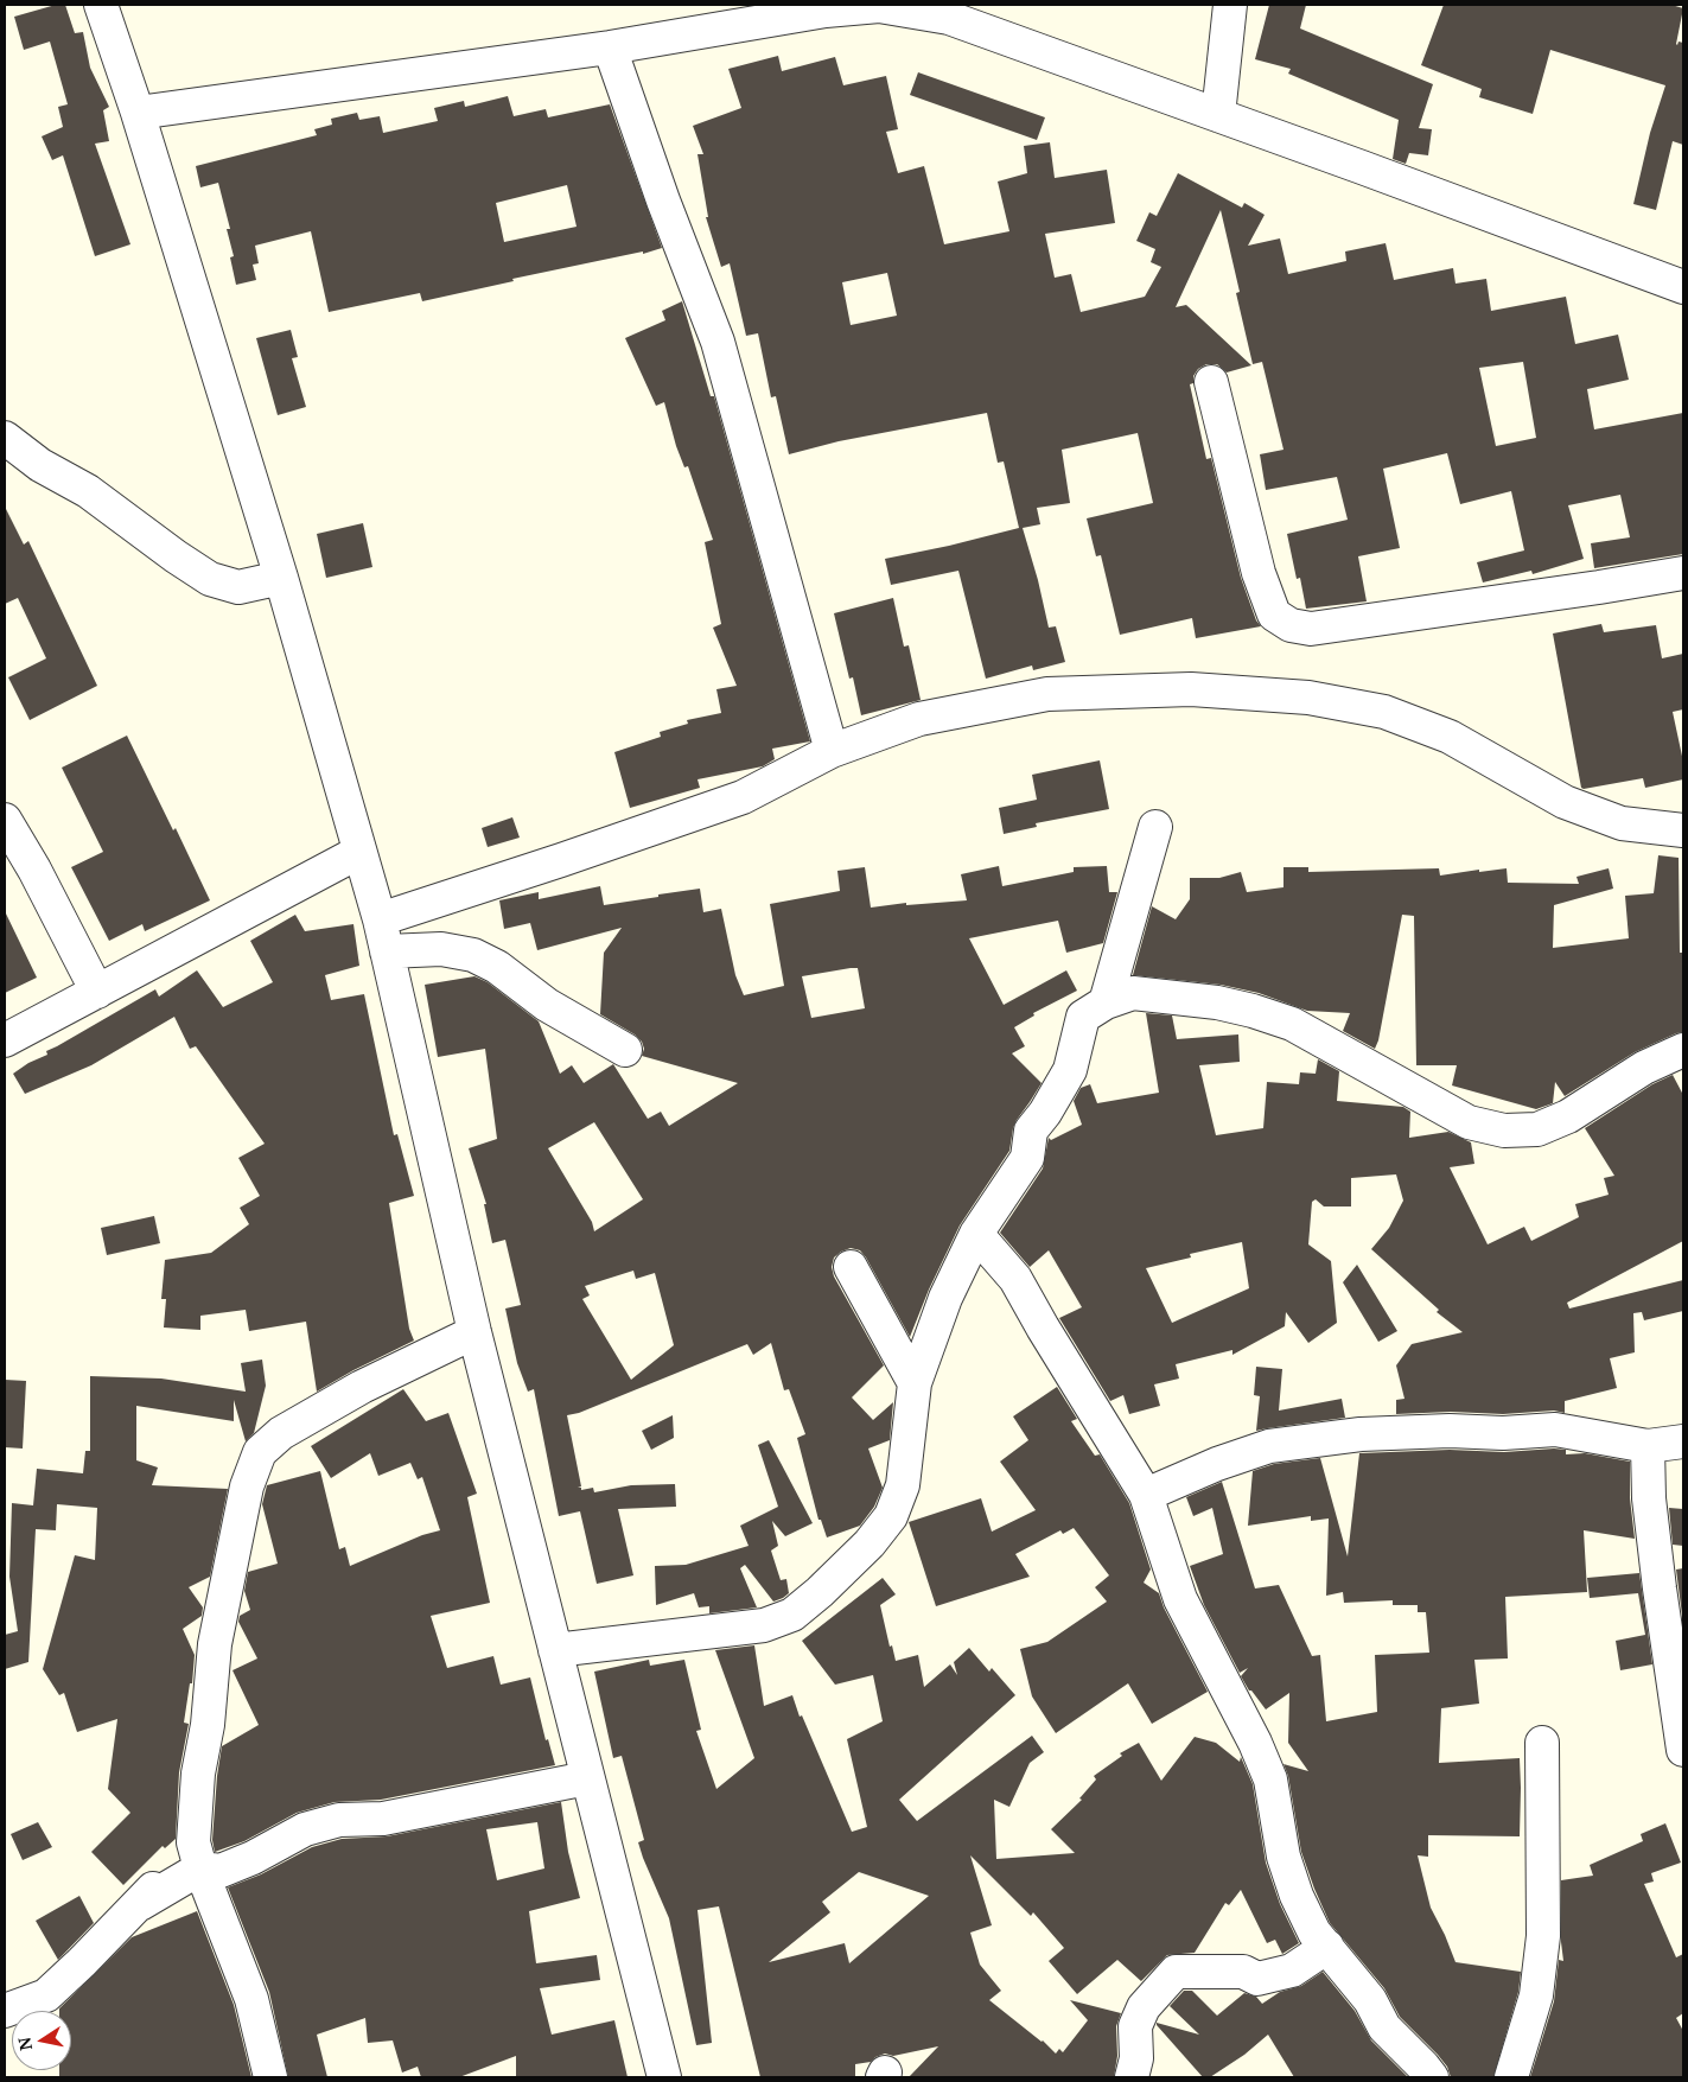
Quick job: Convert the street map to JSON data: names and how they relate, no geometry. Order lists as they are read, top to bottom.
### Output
{
  "north": "left"
}
